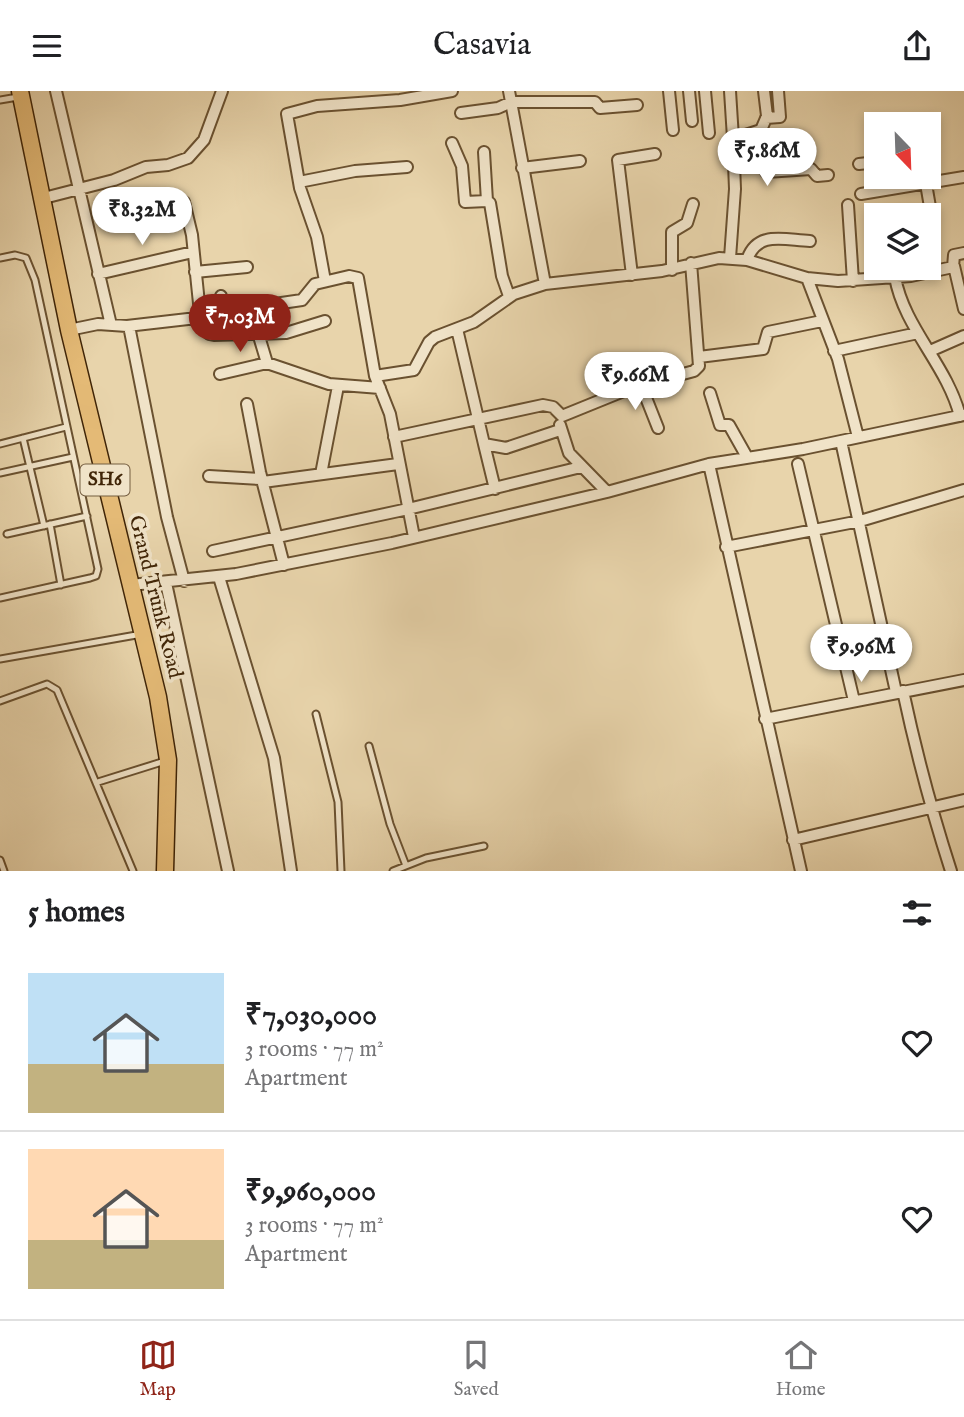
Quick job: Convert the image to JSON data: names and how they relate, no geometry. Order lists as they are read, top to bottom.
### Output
{
  "streets": {
    "main road": ["SH6", "Grand Trunk Road"]
  },
  "north": "bottom right",
  "page": {
    "header": "Casavia",
    "price": [
      "₹5.86M",
      "₹8.32M",
      "₹7.03M",
      "₹9.66M",
      "₹9.96M"
    ],
    "heading": "5 homes",
    "list": [
      {
        "name": "₹7,030,000",
        "note": "3 rooms · 77 m² · Apartment"
      },
      {
        "name": "₹9,960,000",
        "note": "3 rooms · 77 m² · Apartment"
      }
    ],
    "tabs": ["Map", "Saved", "Home"]
  }
}
